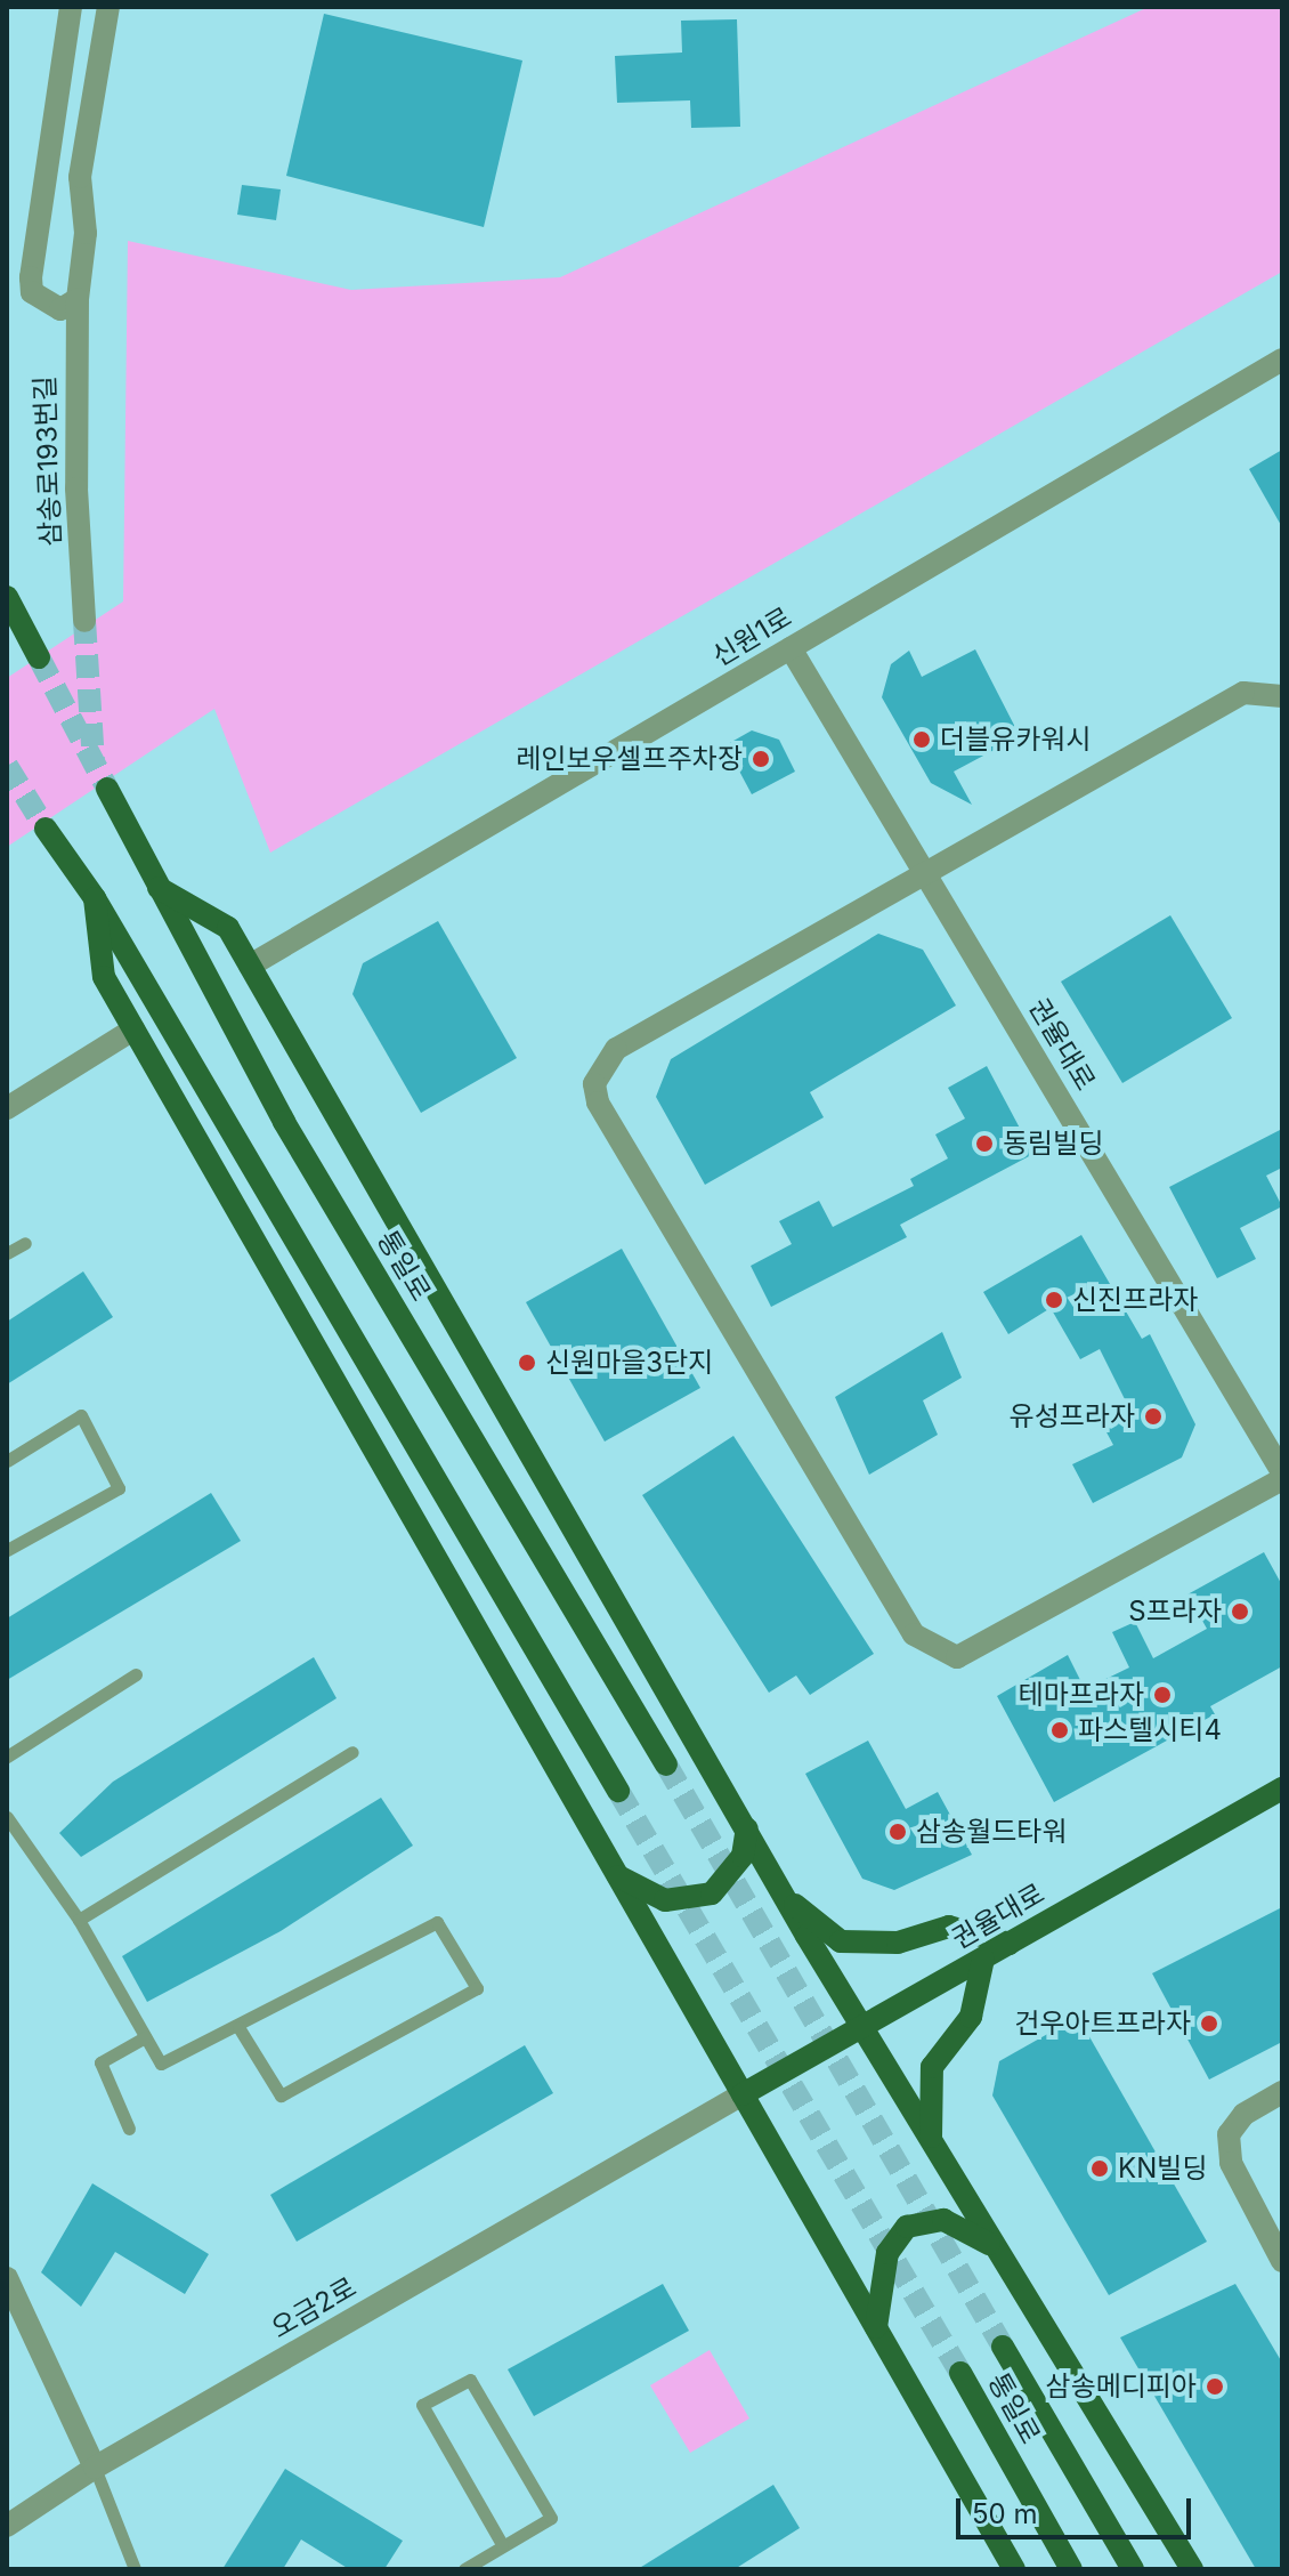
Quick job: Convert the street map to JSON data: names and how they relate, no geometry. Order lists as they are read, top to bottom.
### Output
{
  "streets": {
    "main road": ["권율대로", "통일로"],
    "street": ["삼송로193번길", "신원1로", "오금2로"]
  },
  "crossings": [
    ["신원1로", "권율대로"],
    ["권율대로", "오금2로"]
  ],
  "places": [
    "더블유카워시",
    "레인보우셀프주차장",
    "동림빌딩",
    "신진프라자",
    "신원마을3단지",
    "유성프라자",
    "S프라자",
    "테마프라자",
    "파스텔시티4",
    "삼송월드타워",
    "건우아트프라자",
    "KN빌딩",
    "삼송메디피아"
  ],
  "scale_bar": "50 m"
}
